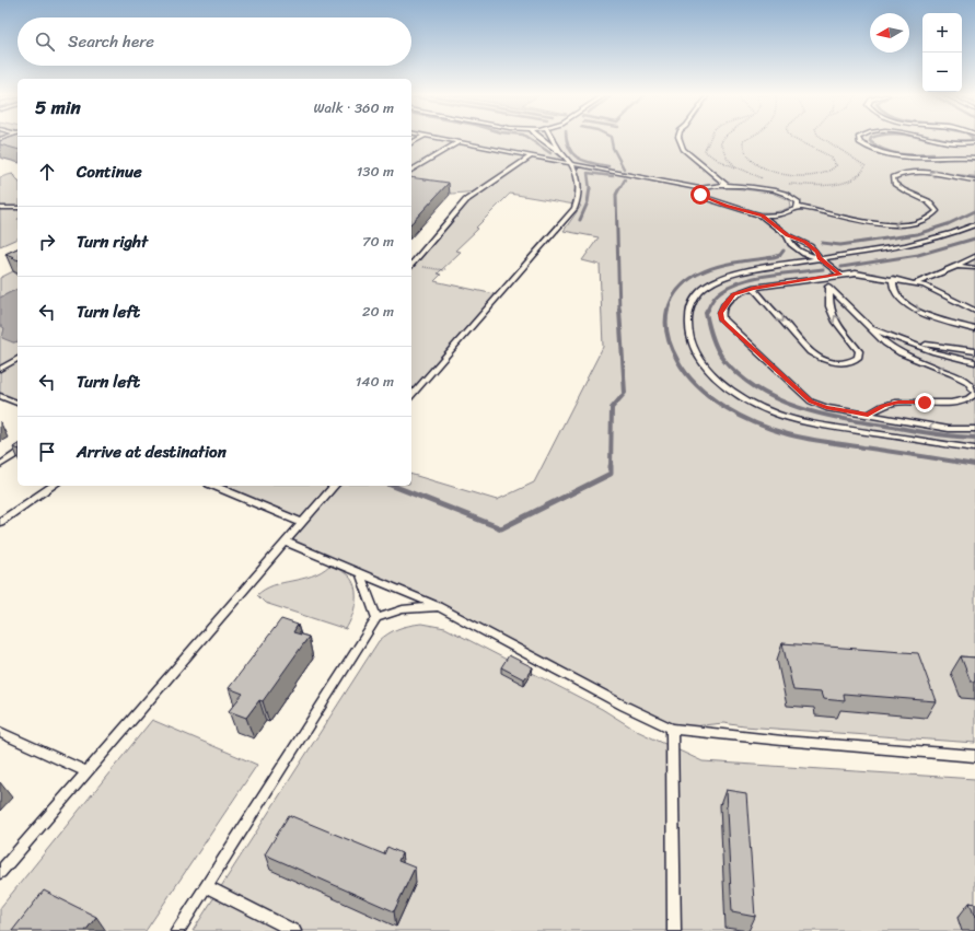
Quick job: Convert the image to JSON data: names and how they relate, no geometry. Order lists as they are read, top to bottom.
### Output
{
  "north": "left",
  "page": {
    "map_buttons": ["+", "−"],
    "search": "Search here",
    "heading": ["5 min", "Walk · 360 m"],
    "list": [
      ["Continue", "130 m"],
      ["Turn right", "70 m"],
      ["Turn left", "20 m"],
      ["Turn left", "140 m"],
      "Arrive at destination"
    ]
  }
}
